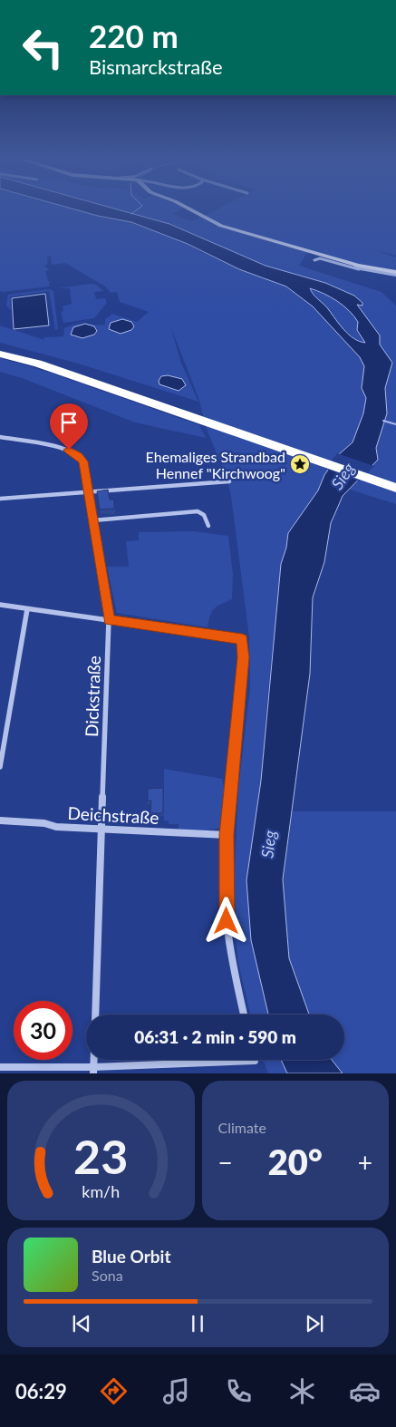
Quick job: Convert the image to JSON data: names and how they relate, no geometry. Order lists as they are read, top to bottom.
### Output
{
  "streets": {
    "street": ["Dickstraße", "Deichstraße"]
  },
  "crossings": [
    ["Dickstraße", "Deichstraße"]
  ],
  "water": ["Sieg"],
  "places": {
    "place": ["Ehemaliges Strandbad Hennef \"Kirchwoog\""]
  },
  "page": {
    "turn": ["220 m", "Bismarckstraße"],
    "limit": "30",
    "trip": "06:31 · 2 min · 590 m",
    "tile": "Climate",
    "heat": ["−", "20°", "+"],
    "song": ["Blue Orbit", "Sona"],
    "tabs": "06:29",
    "gauge": ["23", "km/h"]
  }
}
